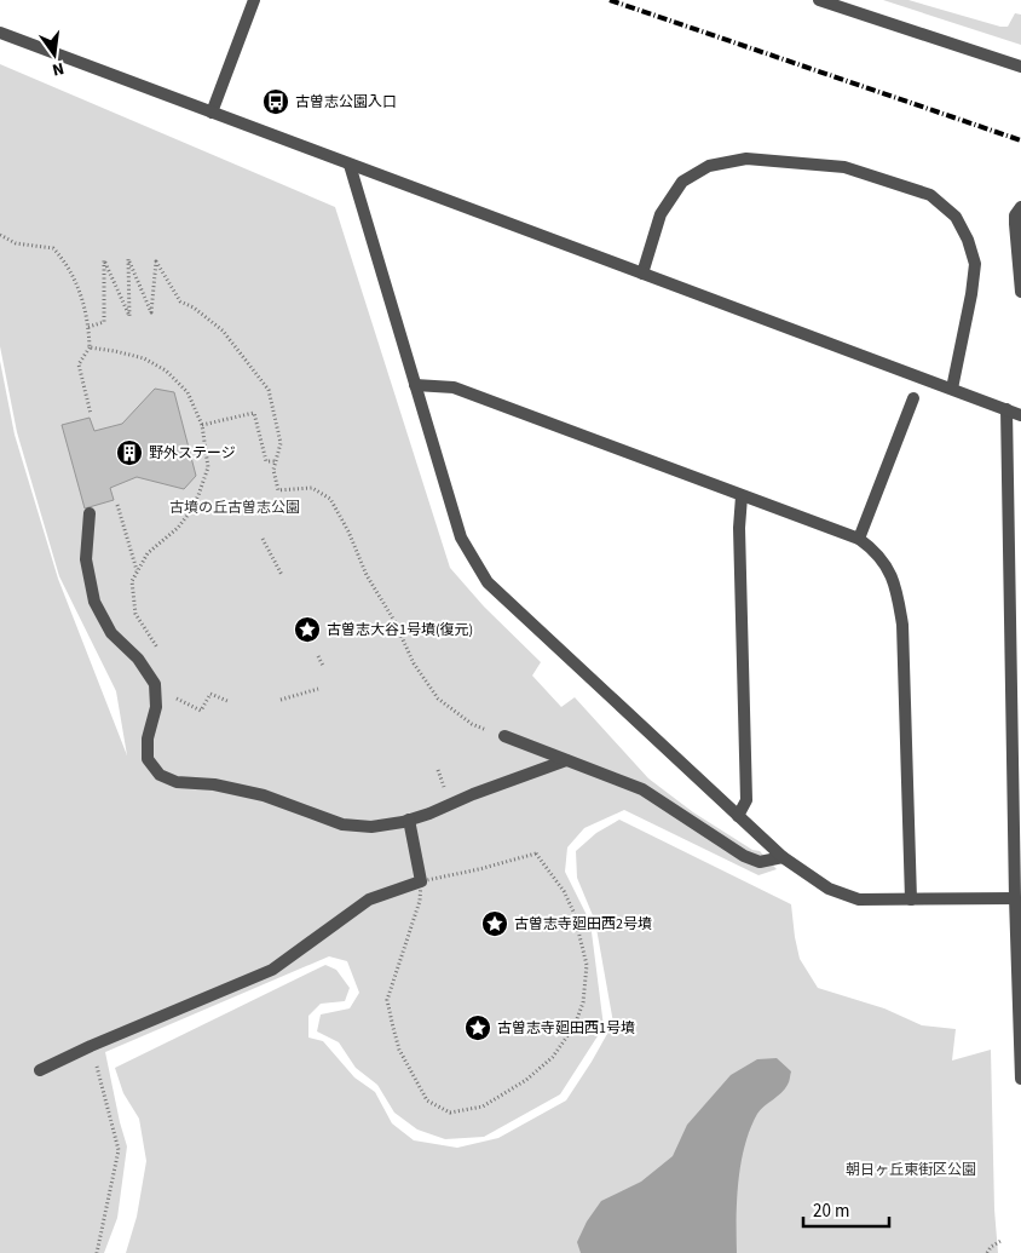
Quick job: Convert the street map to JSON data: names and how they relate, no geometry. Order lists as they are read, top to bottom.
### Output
{
  "parks": ["古墳の丘古曽志公園", "朝日ヶ丘東街区公園"],
  "places": {
    "bus stop": ["古曽志公園入口"],
    "building": ["野外ステージ"],
    "place": ["古曽志大谷1号墳(復元)", "古曽志寺廻田西2号墳", "古曽志寺廻田西1号墳"]
  },
  "scale_bar": "20 m",
  "north": "bottom"
}
